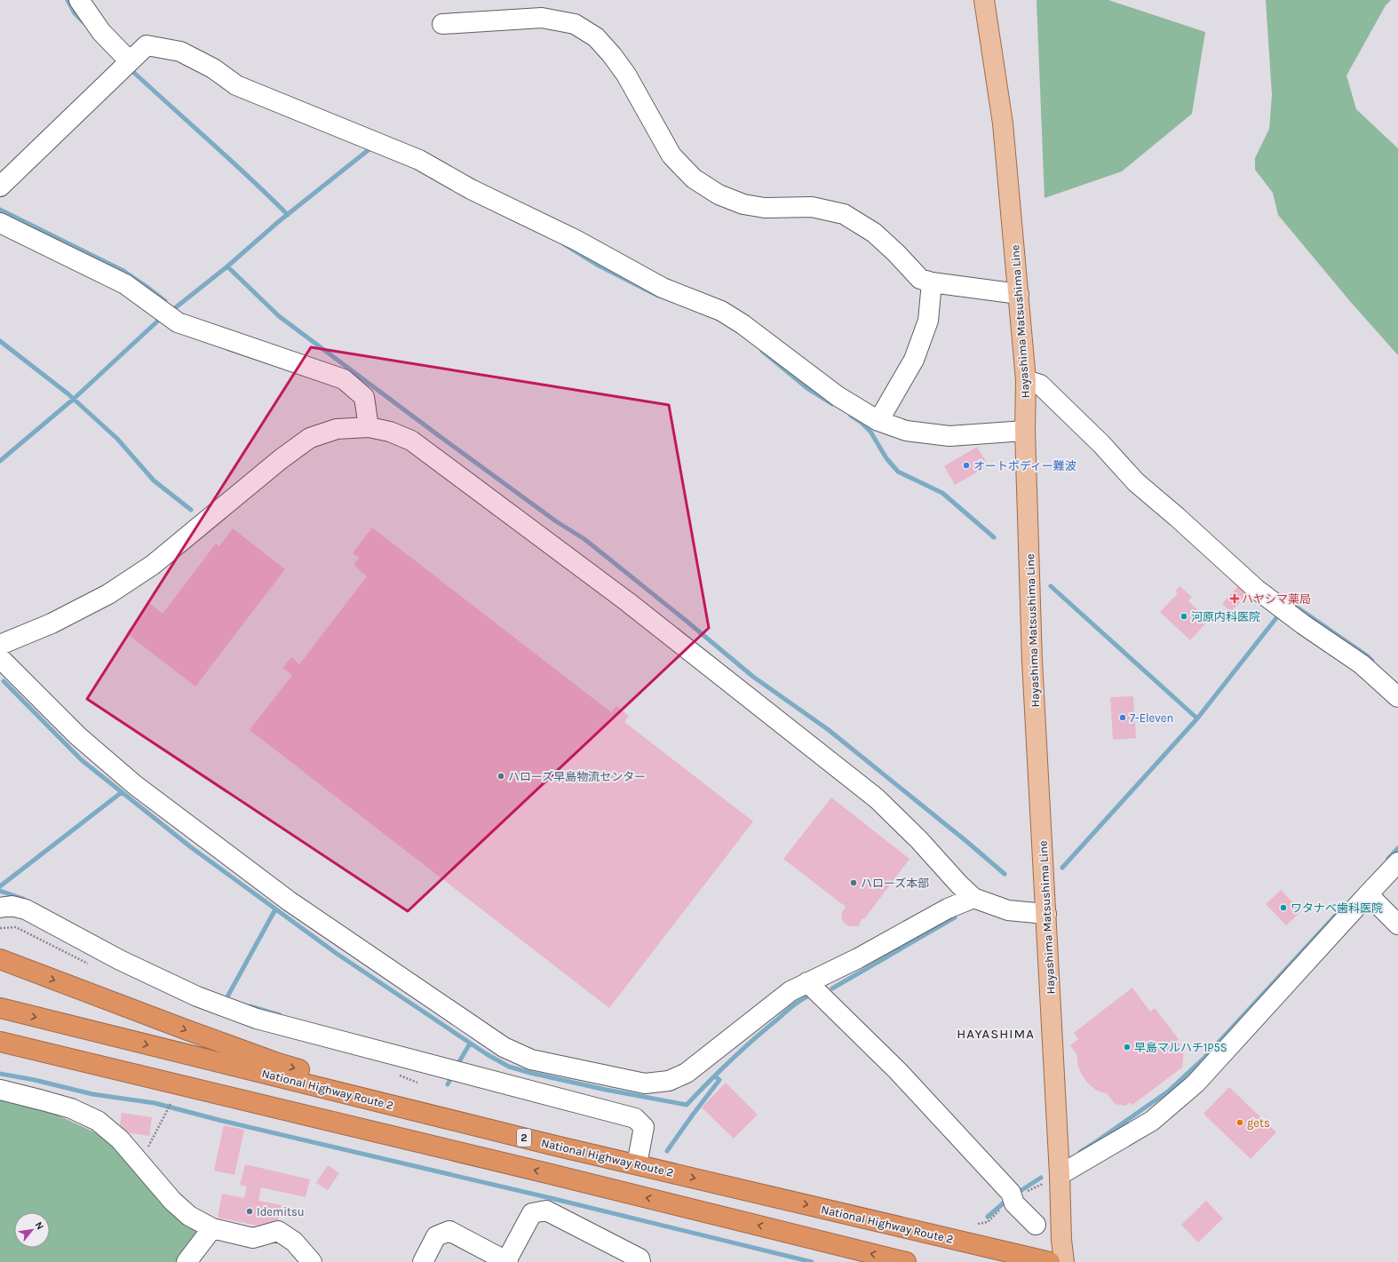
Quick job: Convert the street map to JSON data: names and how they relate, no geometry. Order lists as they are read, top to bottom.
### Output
{
  "streets": {
    "highway": ["National Highway Route 2", "2"],
    "main road": ["Hayashima Matsushima Line"]
  },
  "districts": ["HAYASHIMA"],
  "places": {
    "other": [
      "オートボディー難波",
      "河原内科医院",
      "7-Eleven",
      "ハローズ早島物流センター",
      "ハローズ本部",
      "ワタナベ歯科医院",
      "早島マルハチ1P5S",
      "gets",
      "Idemitsu"
    ],
    "health": ["ハヤシマ薬局"]
  },
  "north": "top right"
}
